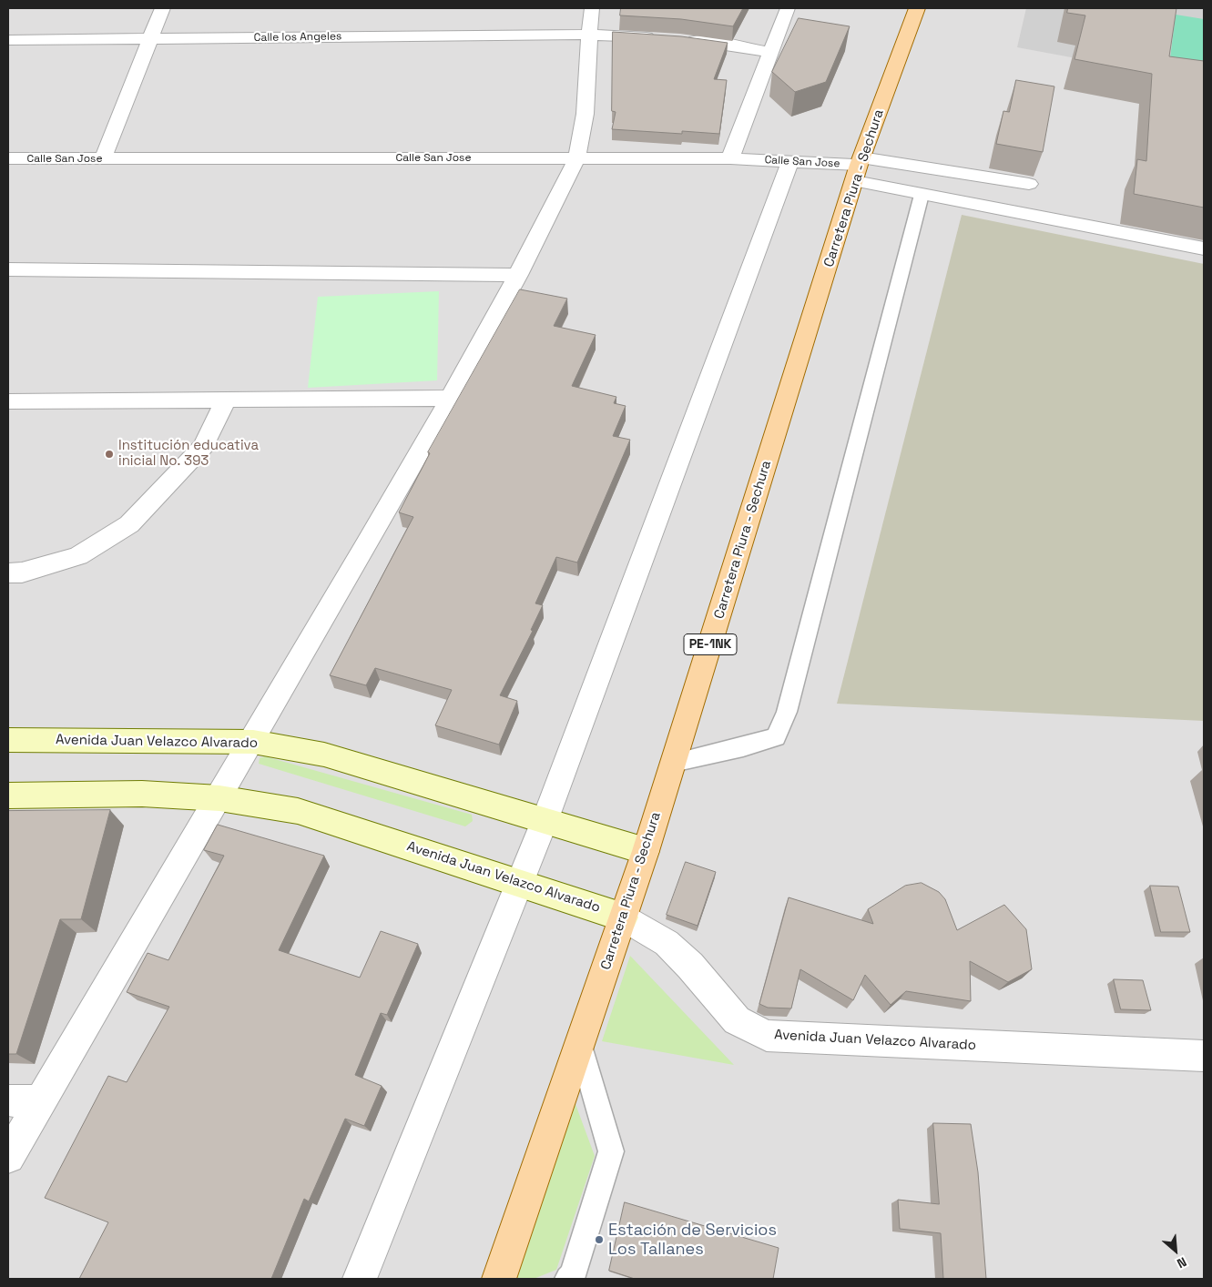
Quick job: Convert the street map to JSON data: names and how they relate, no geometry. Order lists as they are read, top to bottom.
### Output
{
  "streets": {
    "main road": ["Carretera Piura - Sechura", "PE-1NK"],
    "street": ["Calle los Angeles", "Calle San Jose", "Avenida Juan Velazco Alvarado"]
  },
  "crossings": [
    ["Calle San Jose", "Carretera Piura - Sechura"],
    ["Carretera Piura - Sechura", "Avenida Juan Velazco Alvarado"]
  ],
  "places": ["Institución educativa inicial No. 393", "Estación de Servicios Los Tallanes"],
  "north": "bottom right"
}
